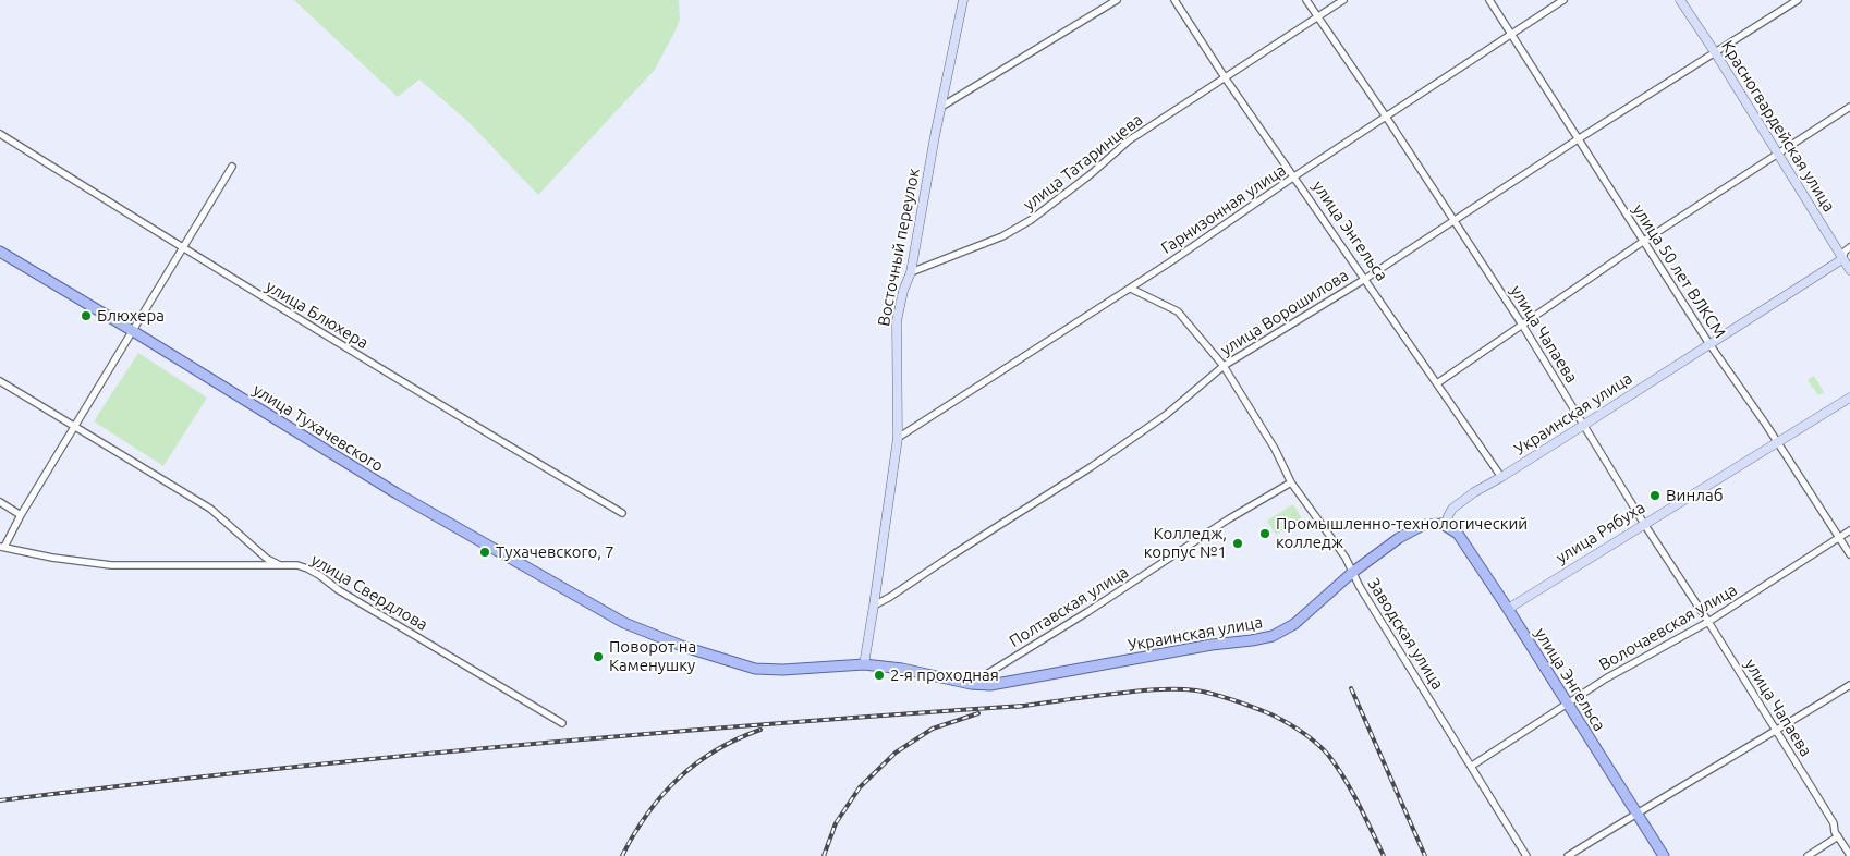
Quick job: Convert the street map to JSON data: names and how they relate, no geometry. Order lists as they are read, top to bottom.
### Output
{
  "streets": {
    "main road": ["улица Энгельса", "Украинская улица", "улица Тухачевского"],
    "street": [
      "Красногвардейская улица",
      "улица Татаринцева",
      "Гарнизонная улица",
      "Восточный переулок",
      "улица 50 лет ВЛКСМ",
      "улица Ворошилова",
      "улица Блюхера",
      "улица Чапаева",
      "улица Рябуха",
      "улица Свердлова",
      "Полтавская улица",
      "Волочаевская улица",
      "Заводская улица"
    ]
  },
  "crossings": [
    ["Красногвардейская улица", "улица Ворошилова"],
    ["Красногвардейская улица", "Украинская улица"],
    ["улица Татаринцева", "улица Энгельса"],
    ["улица Татаринцева", "Восточный переулок"],
    ["улица Татаринцева", "улица Чапаева"],
    ["Гарнизонная улица", "улица Энгельса"],
    ["Гарнизонная улица", "Восточный переулок"],
    ["Гарнизонная улица", "улица 50 лет ВЛКСМ"],
    ["Гарнизонная улица", "улица Чапаева"],
    ["Гарнизонная улица", "Заводская улица"],
    ["улица Энгельса", "улица Ворошилова"],
    ["улица Энгельса", "Украинская улица"],
    ["улица Энгельса", "улица Рябуха"],
    ["улица Энгельса", "Волочаевская улица"],
    ["Восточный переулок", "улица Ворошилова"],
    ["Восточный переулок", "Украинская улица"],
    ["улица 50 лет ВЛКСМ", "улица Ворошилова"],
    ["улица 50 лет ВЛКСМ", "Украинская улица"],
    ["улица 50 лет ВЛКСМ", "улица Рябуха"],
    ["улица 50 лет ВЛКСМ", "Волочаевская улица"],
    ["улица Ворошилова", "улица Чапаева"],
    ["улица Ворошилова", "Заводская улица"],
    ["улица Чапаева", "Украинская улица"],
    ["улица Чапаева", "улица Рябуха"],
    ["улица Чапаева", "Волочаевская улица"],
    ["Украинская улица", "улица Тухачевского"],
    ["Украинская улица", "Полтавская улица"],
    ["Украинская улица", "Заводская улица"],
    ["Полтавская улица", "Заводская улица"],
    ["Волочаевская улица", "Заводская улица"]
  ],
  "places": [
    "Блюхера",
    "Винлаб",
    "Промышленно-технологический колледж",
    "Колледж, корпус №1",
    "Тухачевского, 7",
    "Поворот на Каменушку",
    "2-я проходная"
  ]
}
